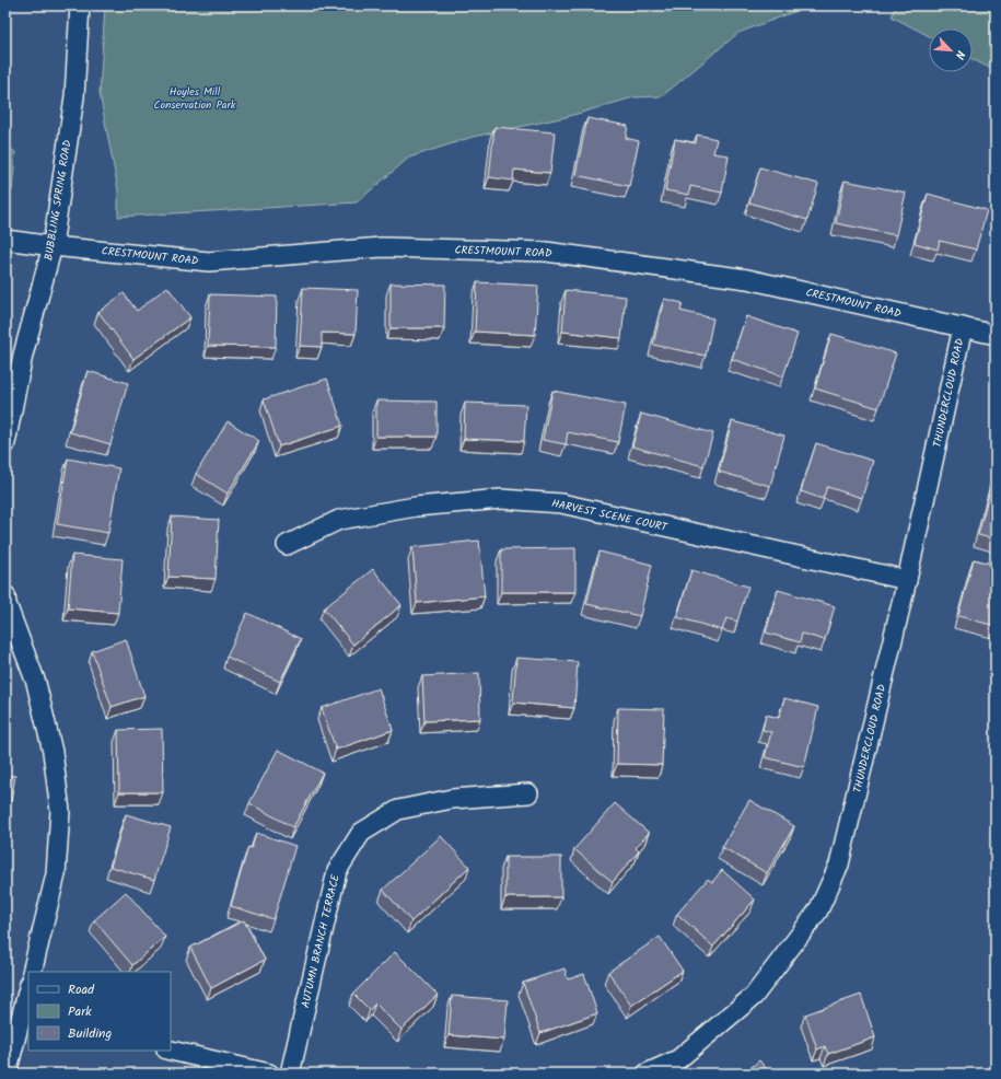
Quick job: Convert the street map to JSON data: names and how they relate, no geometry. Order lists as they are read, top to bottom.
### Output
{
  "streets": {
    "street": [
      "BUBBLING SPRING ROAD",
      "CRESTMOUNT ROAD",
      "THUNDERCLOUD ROAD",
      "HARVEST SCENE COURT",
      "AUTUMN BRANCH TERRACE"
    ]
  },
  "crossings": [
    ["BUBBLING SPRING ROAD", "CRESTMOUNT ROAD"],
    ["CRESTMOUNT ROAD", "THUNDERCLOUD ROAD"],
    ["THUNDERCLOUD ROAD", "HARVEST SCENE COURT"]
  ],
  "parks": ["Hoyles Mill Conservation Park"],
  "legend": ["Road", "Park", "Building"],
  "north": "bottom right"
}
